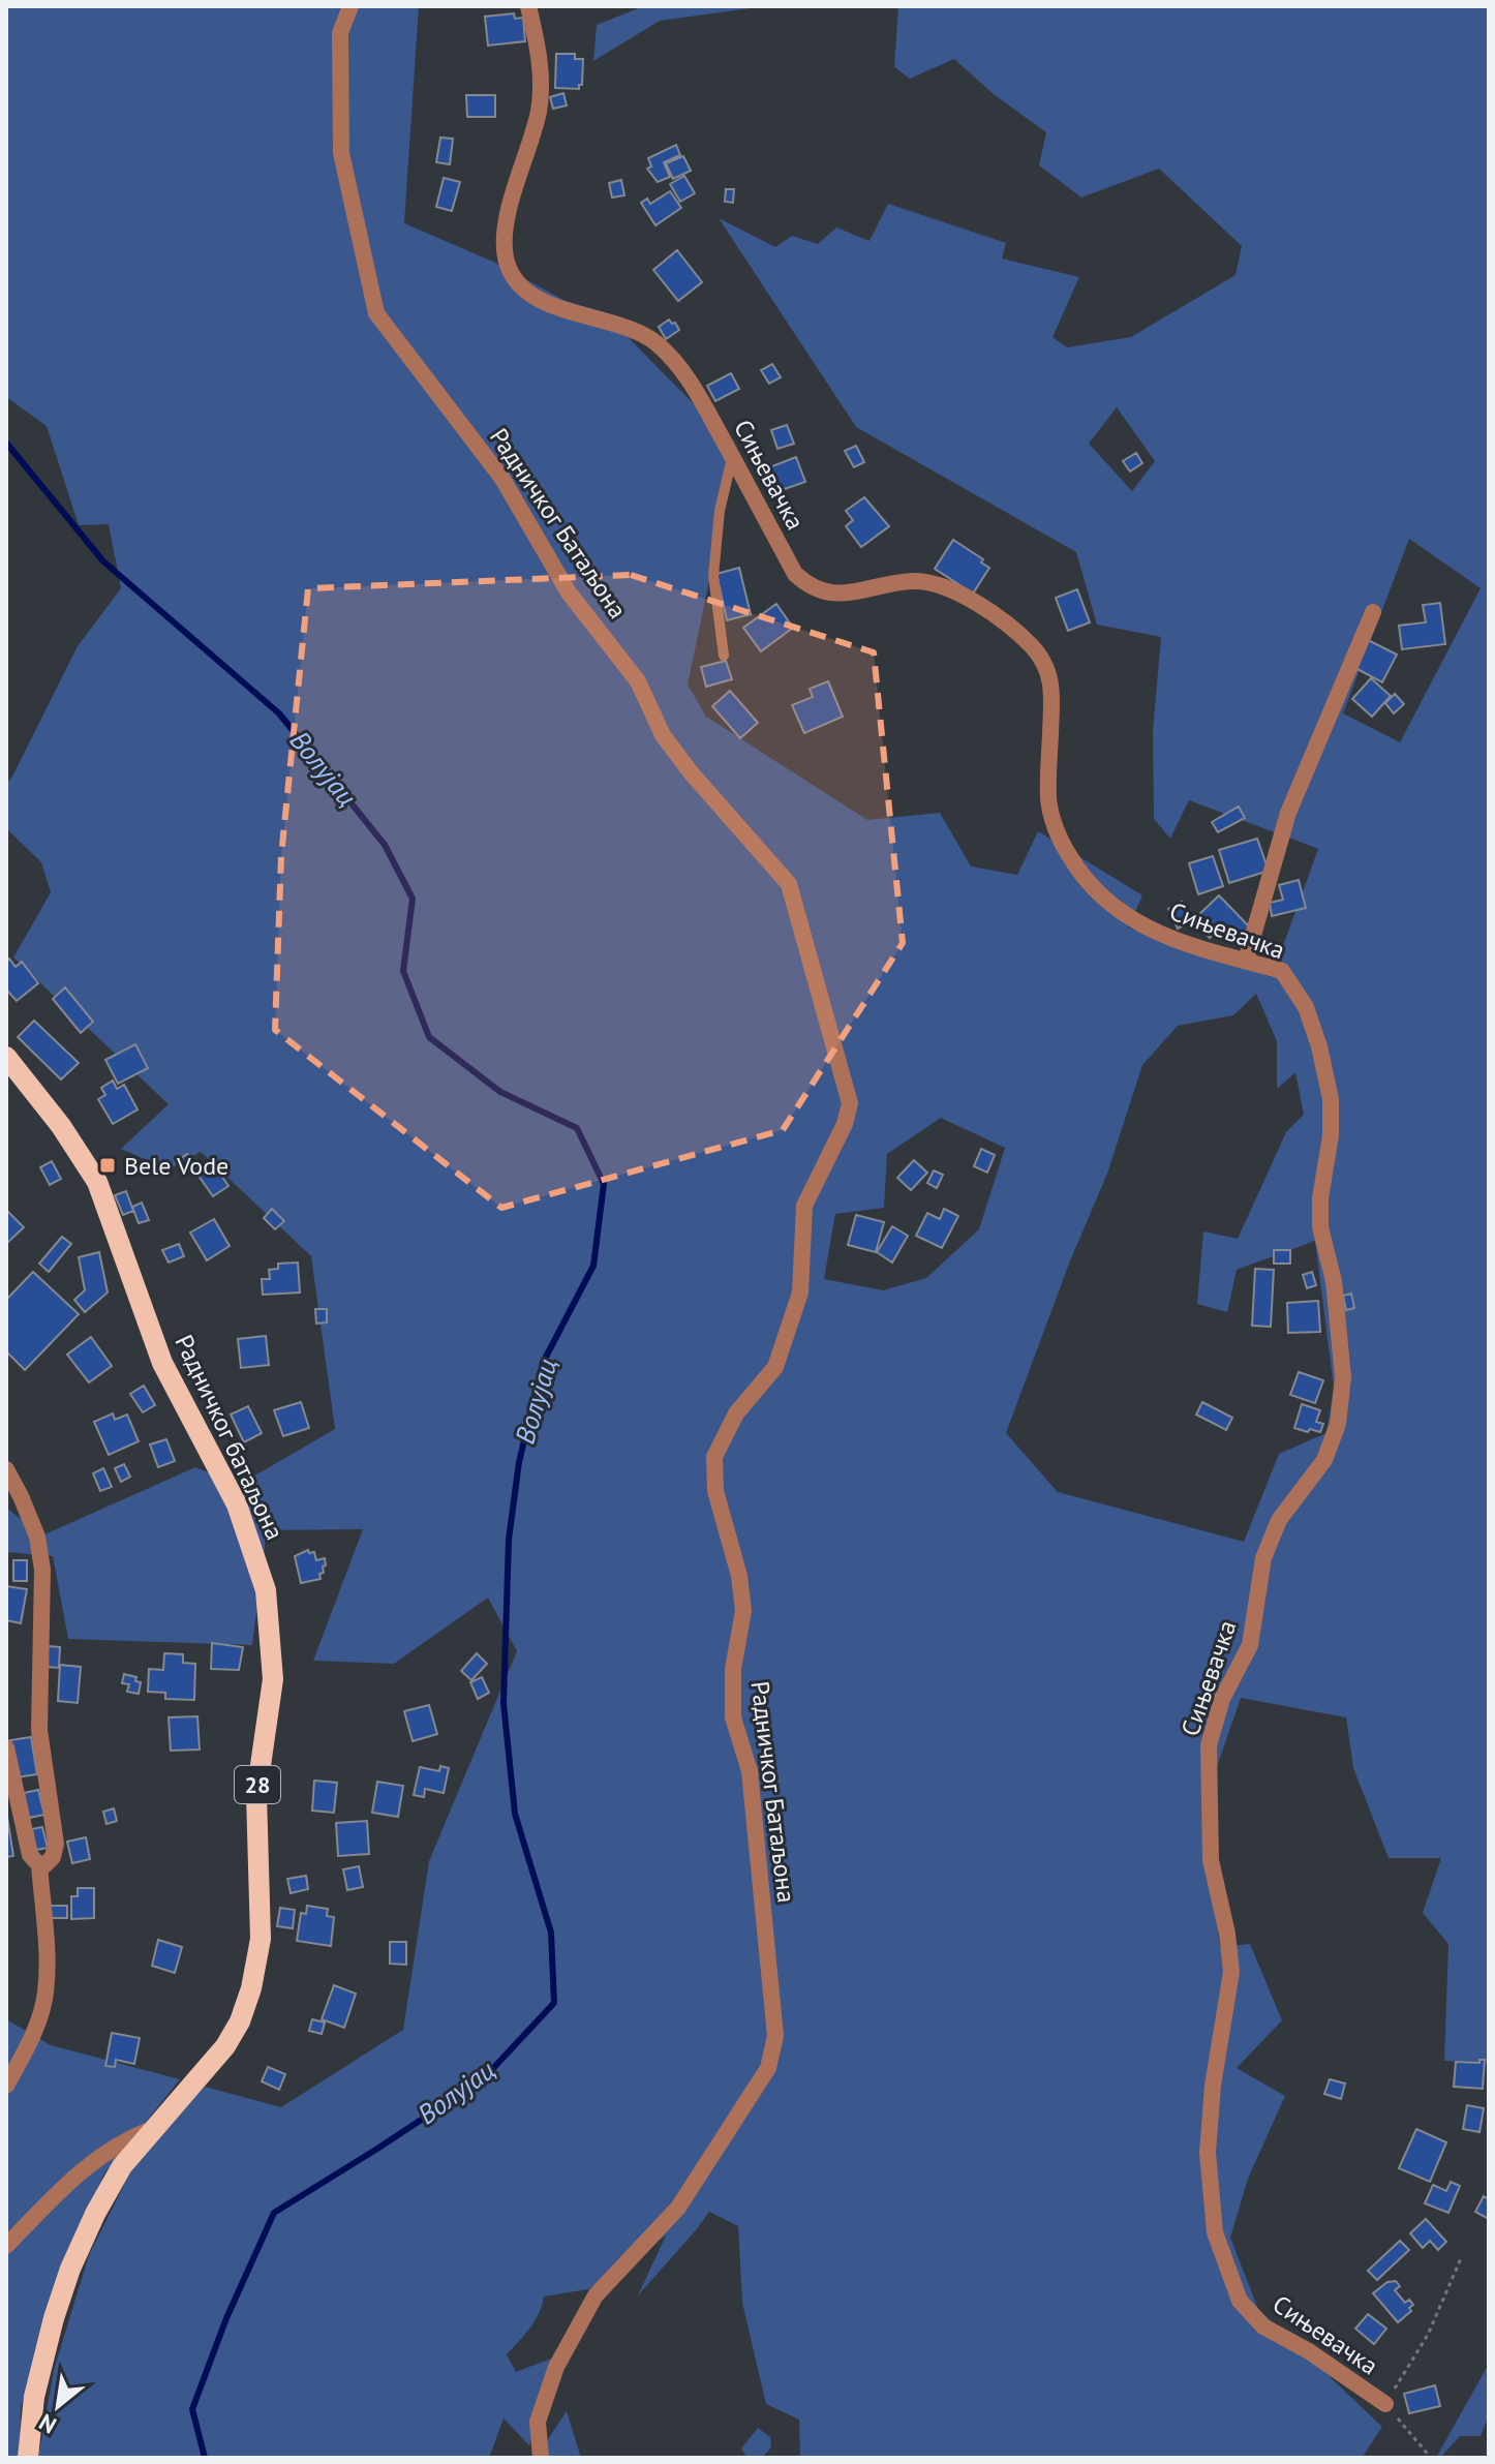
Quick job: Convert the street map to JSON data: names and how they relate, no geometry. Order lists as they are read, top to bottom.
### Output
{
  "streets": {
    "main road": ["Радничког батаљона", "28"],
    "street": ["Сињевачка", "Радничког Батаљона"]
  },
  "water": ["Волујац"],
  "places": {
    "transit": ["Bele Vode"]
  },
  "north": "bottom left"
}
